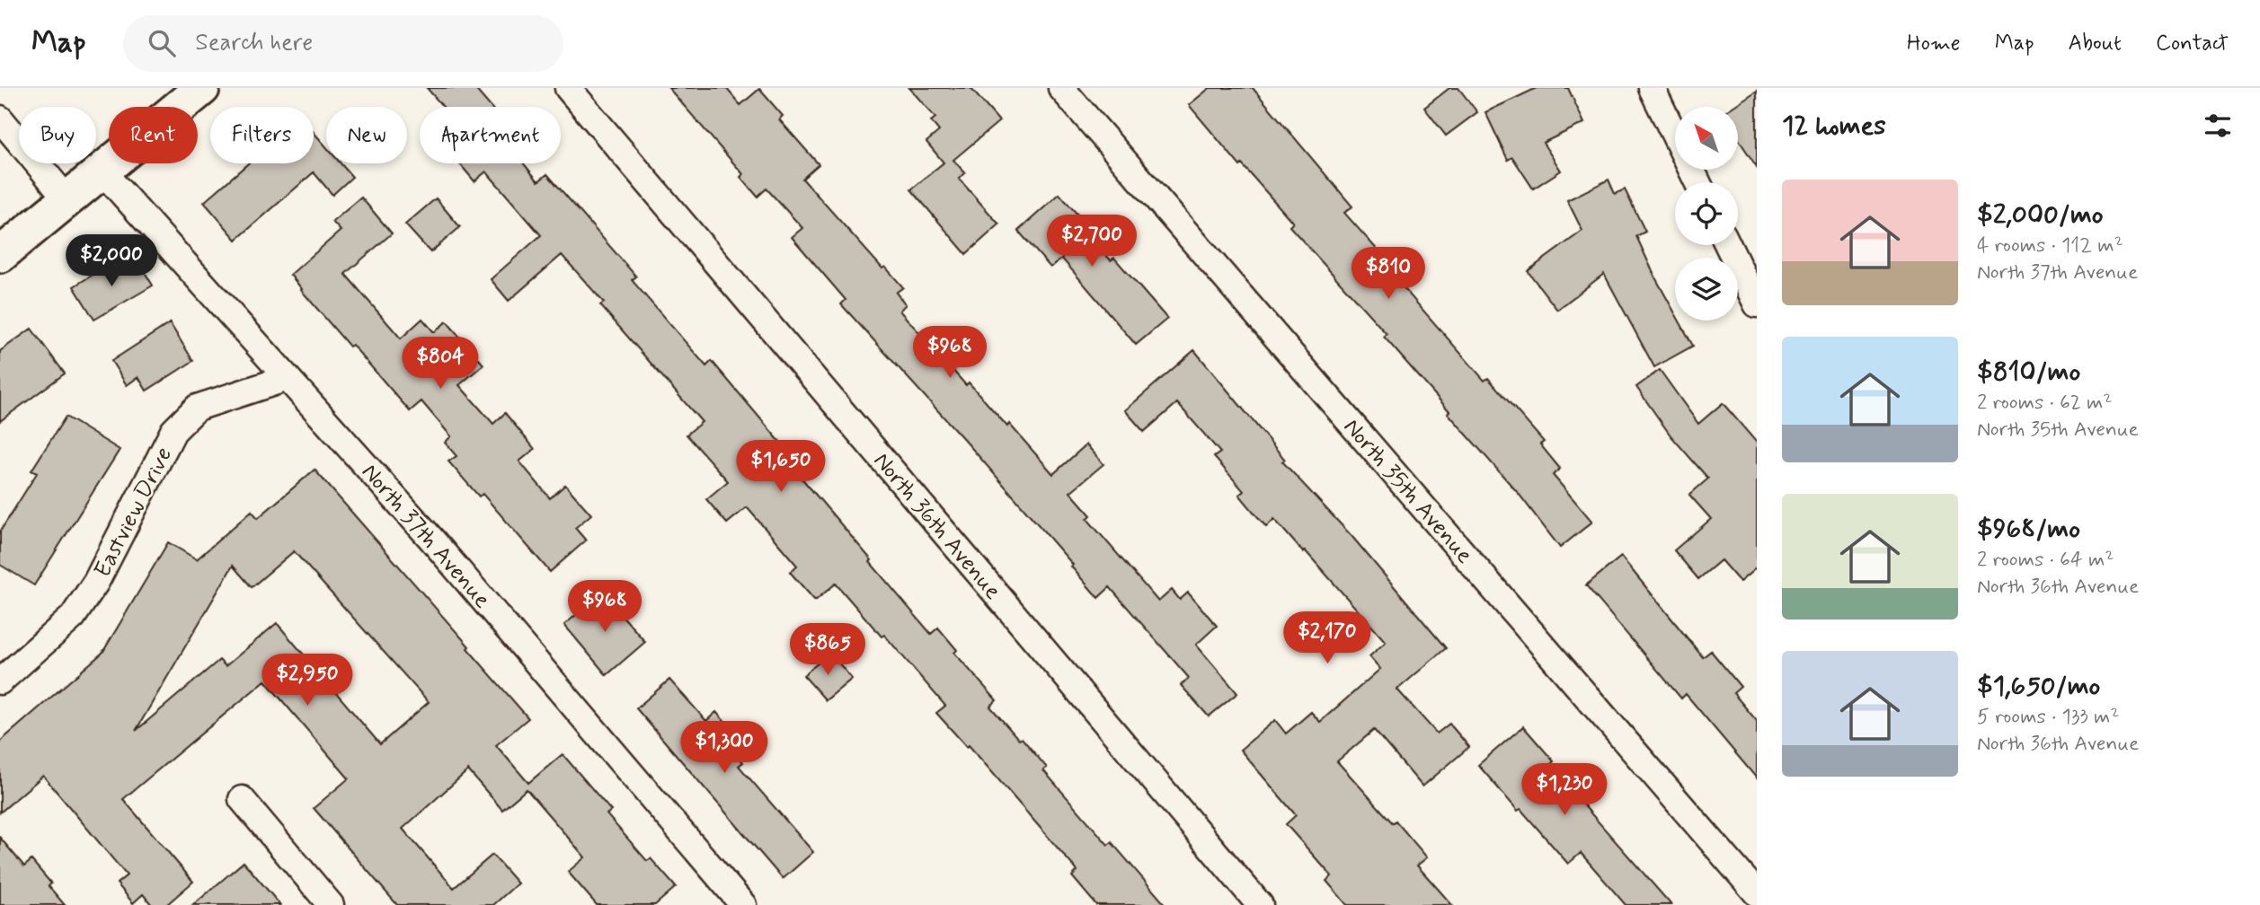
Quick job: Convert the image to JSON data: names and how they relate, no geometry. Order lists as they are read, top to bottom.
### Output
{
  "streets": {
    "street": [
      "North 35th Avenue",
      "Eastview Drive",
      "North 36th Avenue",
      "North 37th Avenue"
    ]
  },
  "crossings": [
    ["Eastview Drive", "North 37th Avenue"]
  ],
  "north": "top left",
  "page": {
    "header": "Map",
    "search": "Search here",
    "nav": [
      "Home",
      "Map",
      "About",
      "Contact"
    ],
    "heading": "12 homes",
    "chip": [
      "Buy",
      "Rent",
      "Filters",
      "New",
      "Apartment"
    ],
    "list": [
      {
        "name": "$2,000/mo",
        "note": "4 rooms · 112 m² · North 37th Avenue"
      },
      {
        "name": "$810/mo",
        "note": "2 rooms · 62 m² · North 35th Avenue"
      },
      {
        "name": "$968/mo",
        "note": "2 rooms · 64 m² · North 36th Avenue"
      },
      {
        "name": "$1,650/mo",
        "note": "5 rooms · 133 m² · North 36th Avenue"
      }
    ],
    "price": [
      "$2,700",
      "$2,000",
      "$810",
      "$968",
      "$804",
      "$1,650",
      "$968",
      "$2,170",
      "$865",
      "$2,950",
      "$1,300",
      "$1,230"
    ]
  }
}
